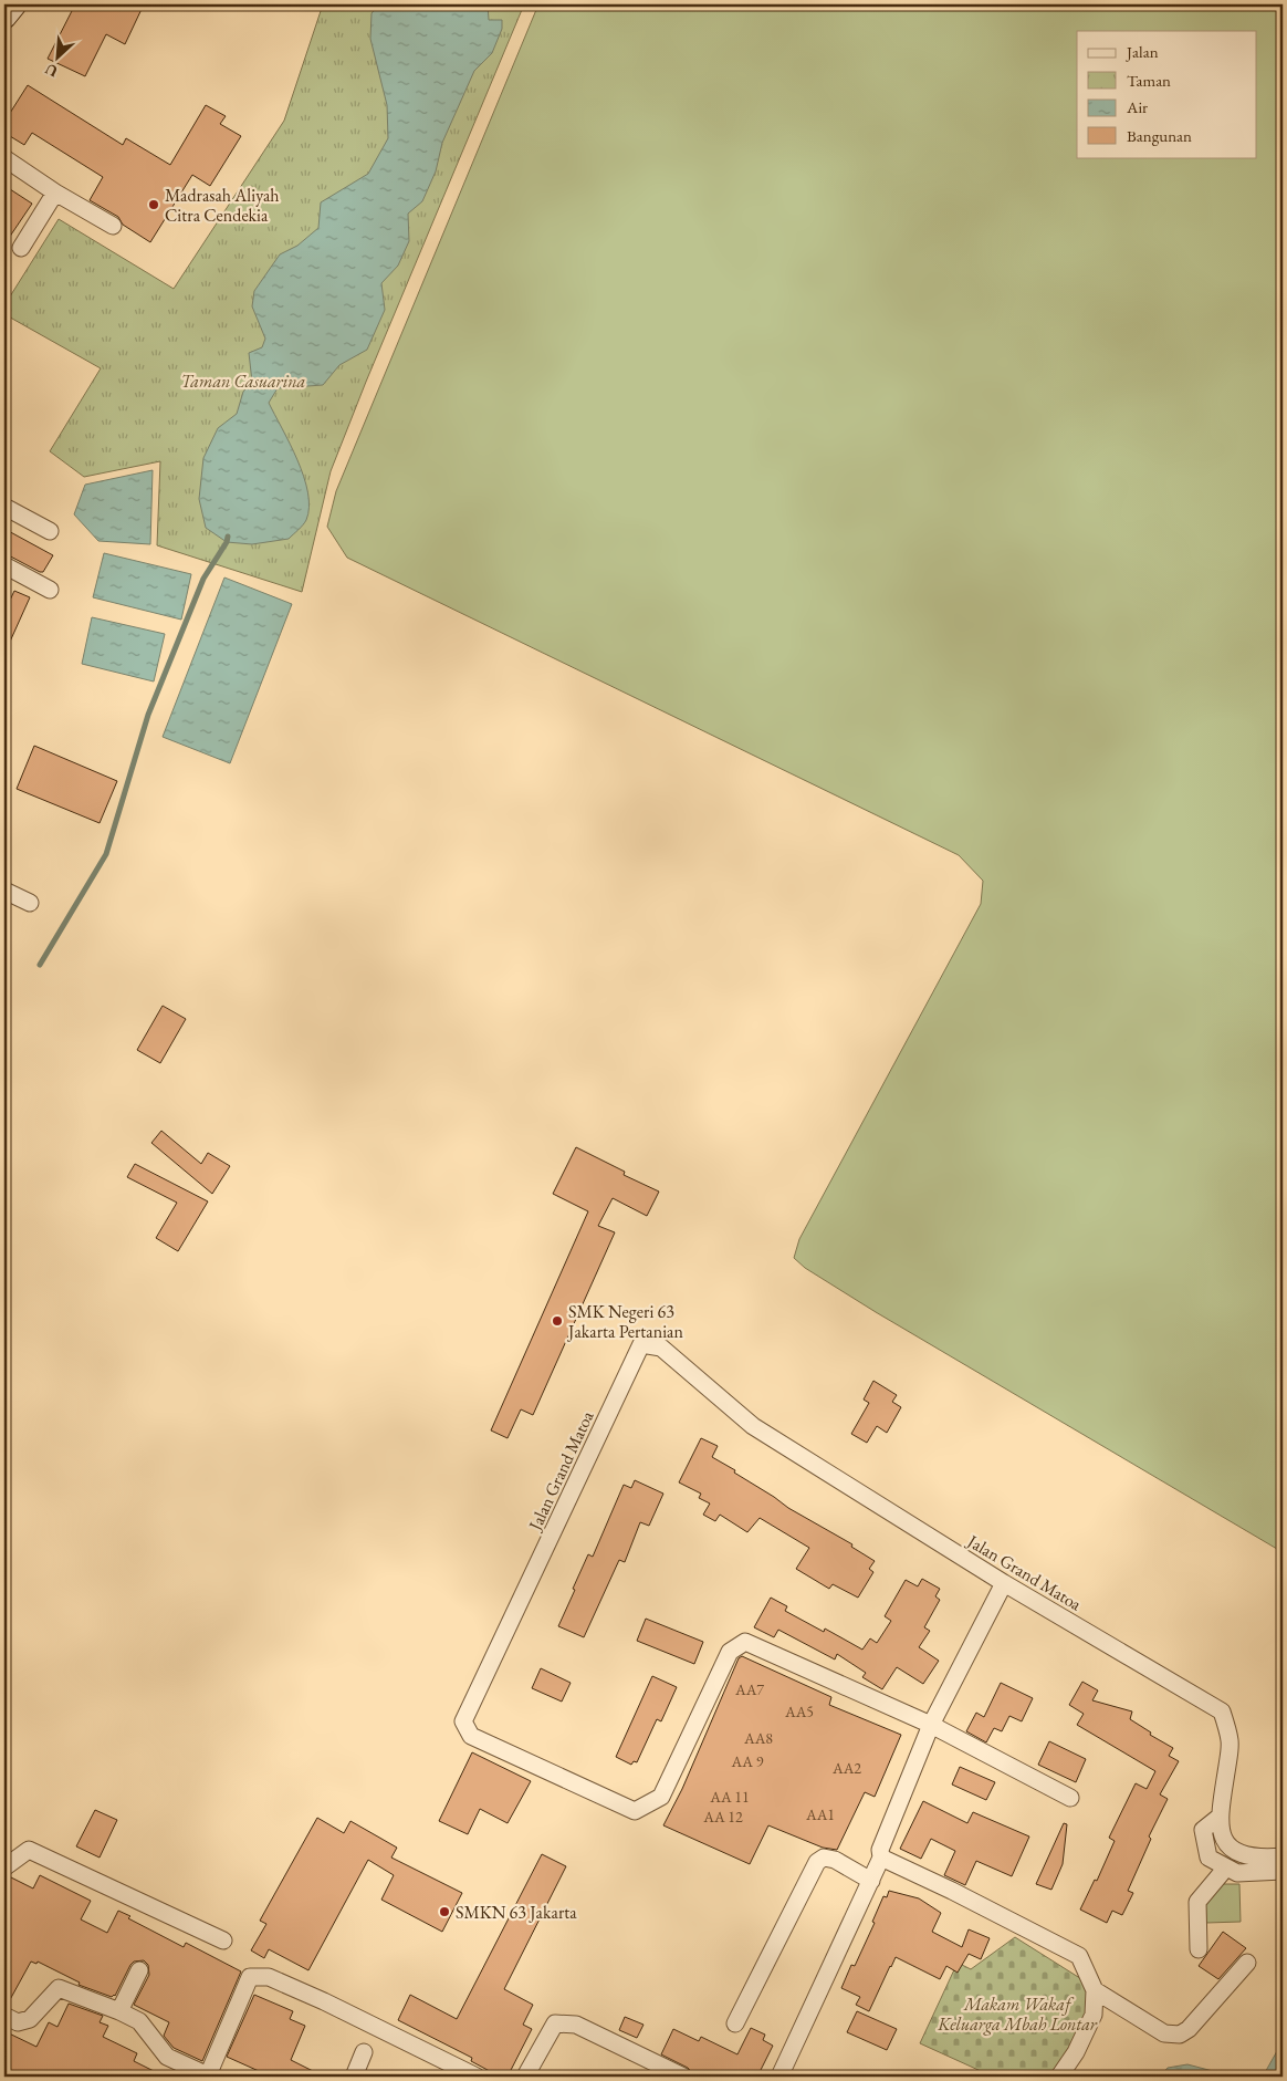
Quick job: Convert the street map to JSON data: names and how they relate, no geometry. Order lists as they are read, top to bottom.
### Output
{
  "streets": {
    "street": ["Jalan Grand Matoa"]
  },
  "parks": ["Taman Casuarina", "Makam Wakaf Keluarga Mbah Lontar"],
  "places": ["Madrasah Aliyah Citra Cendekia", "SMK Negeri 63 Jakarta Pertanian", "SMKN 63 Jakarta"],
  "house_numbers": [
    "AA7",
    "AA5",
    "AA8",
    "AA 9",
    "AA2",
    "AA 11",
    "AA1",
    "AA 12"
  ],
  "legend": [
    "Jalan",
    "Taman",
    "Air",
    "Bangunan"
  ],
  "north": "bottom left"
}
